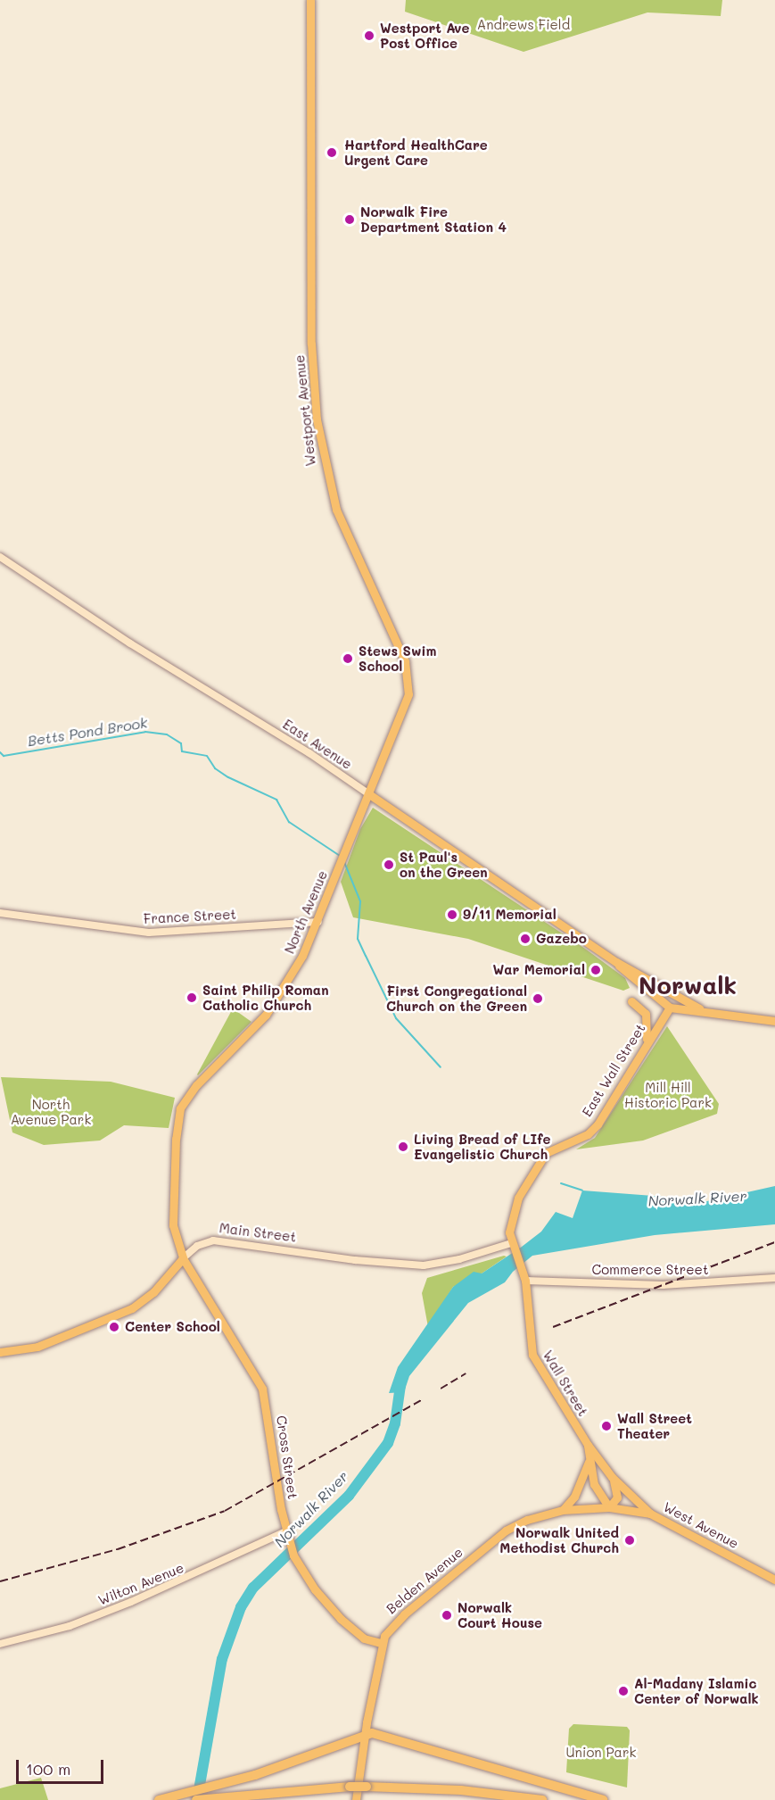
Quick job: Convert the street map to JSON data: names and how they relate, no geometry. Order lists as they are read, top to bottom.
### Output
{
  "streets": {
    "main road": [
      "Westport Avenue",
      "East Avenue",
      "North Avenue",
      "France Street",
      "East Wall Street",
      "Main Street",
      "Commerce Street",
      "Wall Street",
      "Cross Street",
      "West Avenue",
      "Belden Avenue",
      "Wilton Avenue"
    ]
  },
  "crossings": [
    ["Westport Avenue", "East Avenue"],
    ["Westport Avenue", "North Avenue"],
    ["East Avenue", "North Avenue"],
    ["East Avenue", "East Wall Street"],
    ["North Avenue", "France Street"],
    ["North Avenue", "Main Street"],
    ["North Avenue", "Cross Street"],
    ["East Wall Street", "Wall Street"],
    ["Main Street", "Wall Street"],
    ["Main Street", "Cross Street"],
    ["Commerce Street", "Wall Street"],
    ["Wall Street", "West Avenue"],
    ["Wall Street", "Belden Avenue"],
    ["Cross Street", "Belden Avenue"],
    ["Cross Street", "Wilton Avenue"],
    ["West Avenue", "Belden Avenue"]
  ],
  "districts": ["Norwalk"],
  "water": ["Betts Pond Brook", "Norwalk River"],
  "parks": [
    "Andrews Field",
    "Mill Hill Historic Park",
    "North Avenue Park",
    "Union Park"
  ],
  "places": [
    "Westport Ave Post Office",
    "Hartford HealthCare Urgent Care",
    "Norwalk Fire Department Station 4",
    "Stews Swim School",
    "St Paul's on the Green",
    "9/11 Memorial",
    "Gazebo",
    "War Memorial",
    "Saint Philip Roman Catholic Church",
    "First Congregational Church on the Green",
    "Living Bread of LIfe Evangelistic Church",
    "Center School",
    "Wall Street Theater",
    "Norwalk United Methodist Church",
    "Norwalk Court House",
    "Al-Madany Islamic Center of Norwalk"
  ],
  "scale_bar": "100 m"
}
